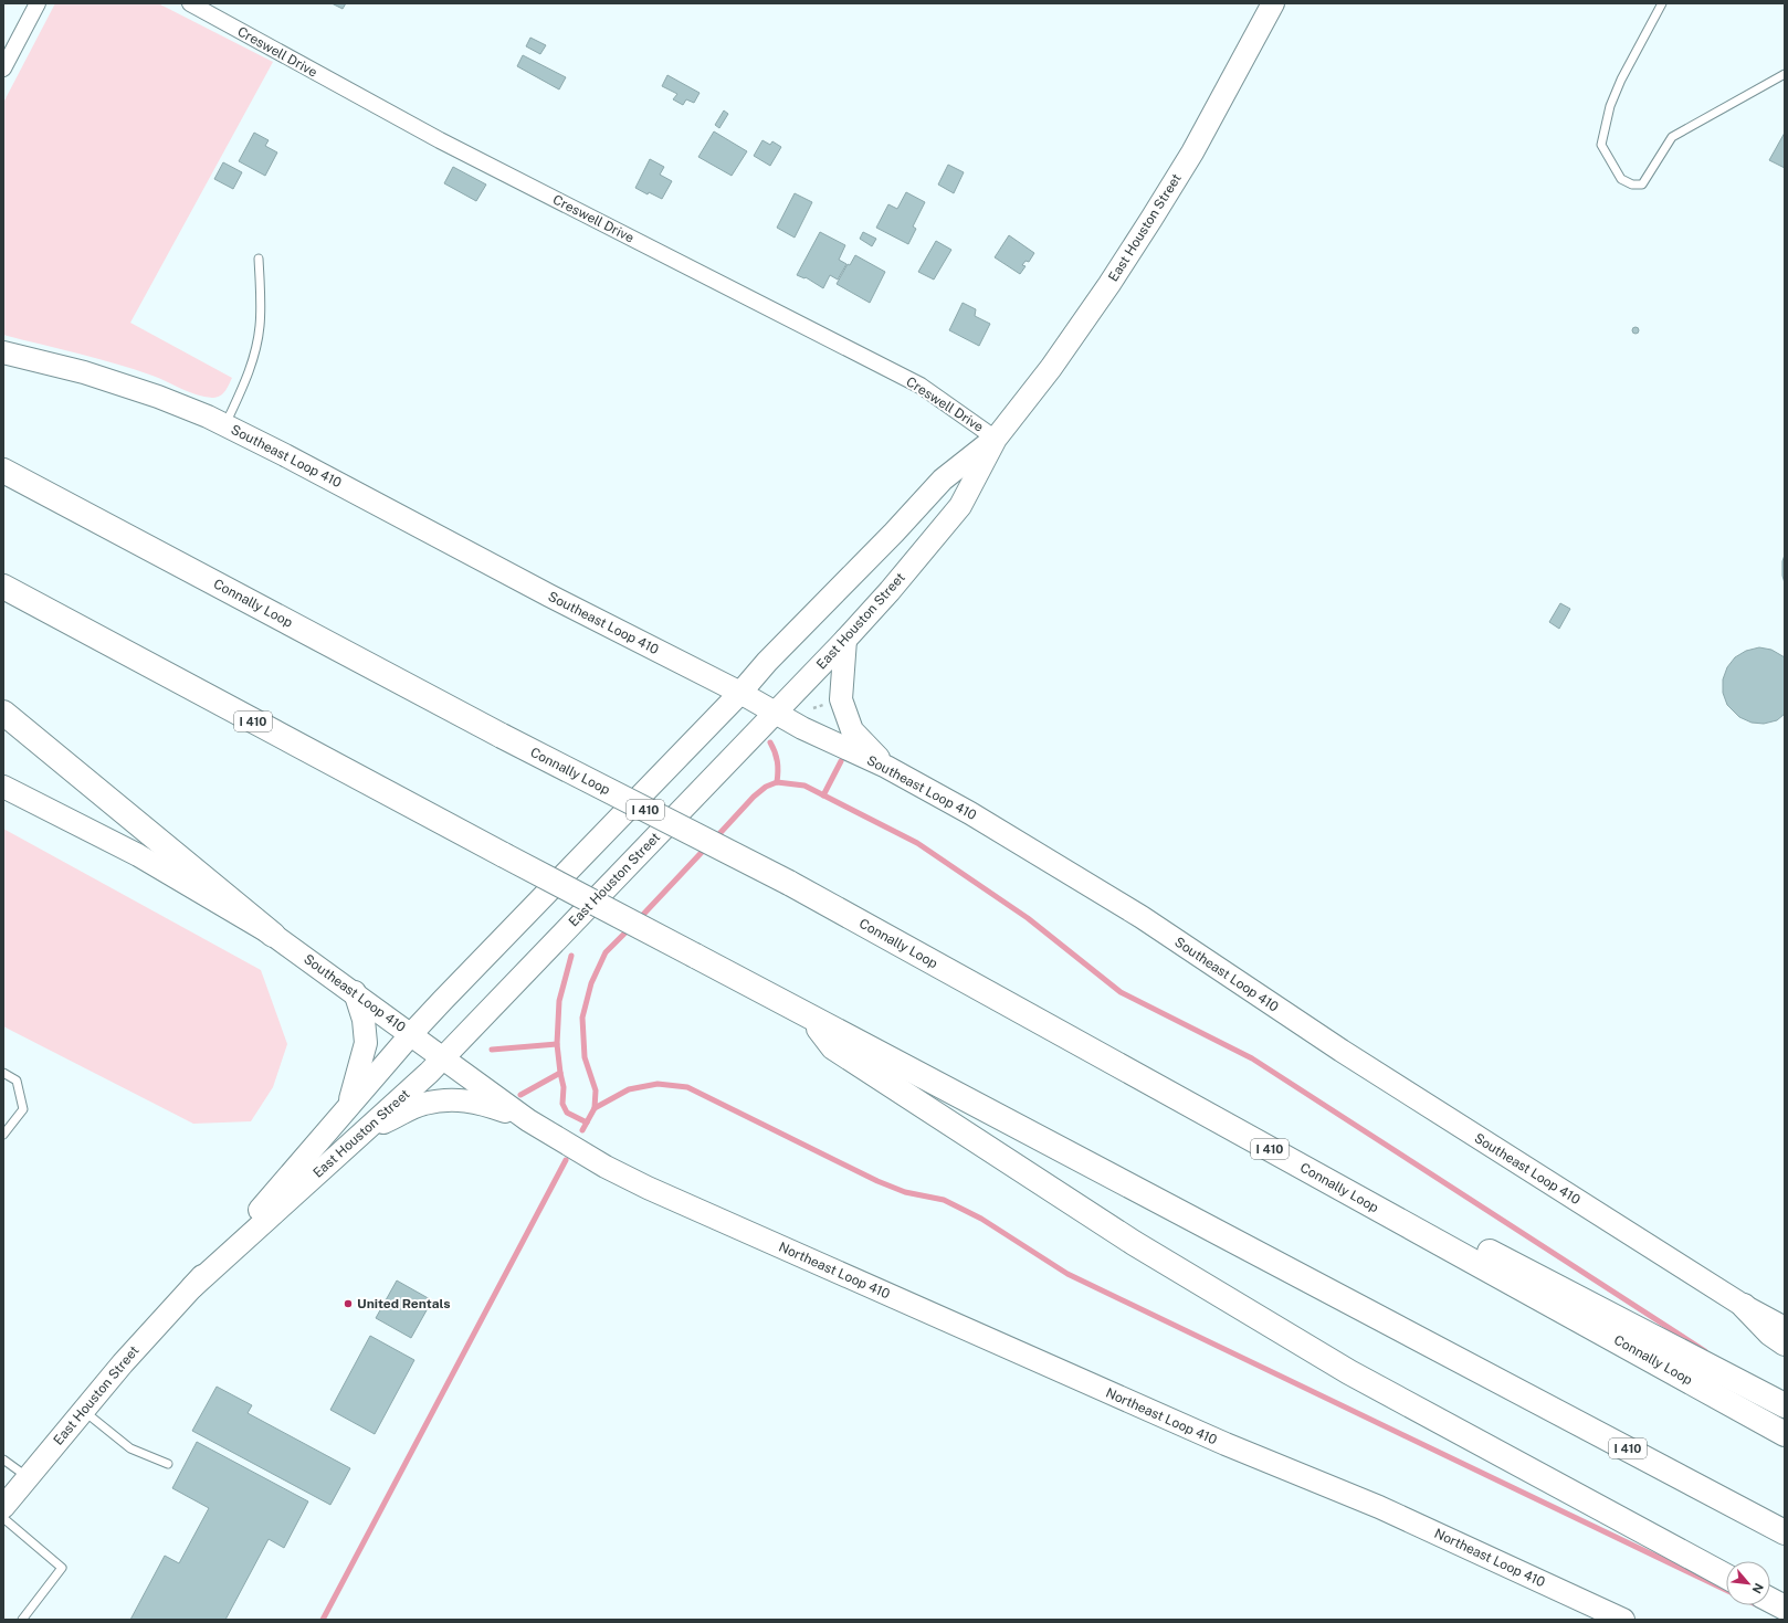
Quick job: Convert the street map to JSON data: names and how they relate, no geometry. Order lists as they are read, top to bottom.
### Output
{
  "streets": {
    "highway": ["Connally Loop", "I 410"],
    "main road": ["East Houston Street", "Southeast Loop 410", "Northeast Loop 410"],
    "street": ["Creswell Drive"]
  },
  "crossings": [
    ["Creswell Drive", "East Houston Street"],
    ["East Houston Street", "Southeast Loop 410"],
    ["Southeast Loop 410", "Northeast Loop 410"]
  ],
  "places": ["United Rentals"],
  "north": "bottom right"
}
